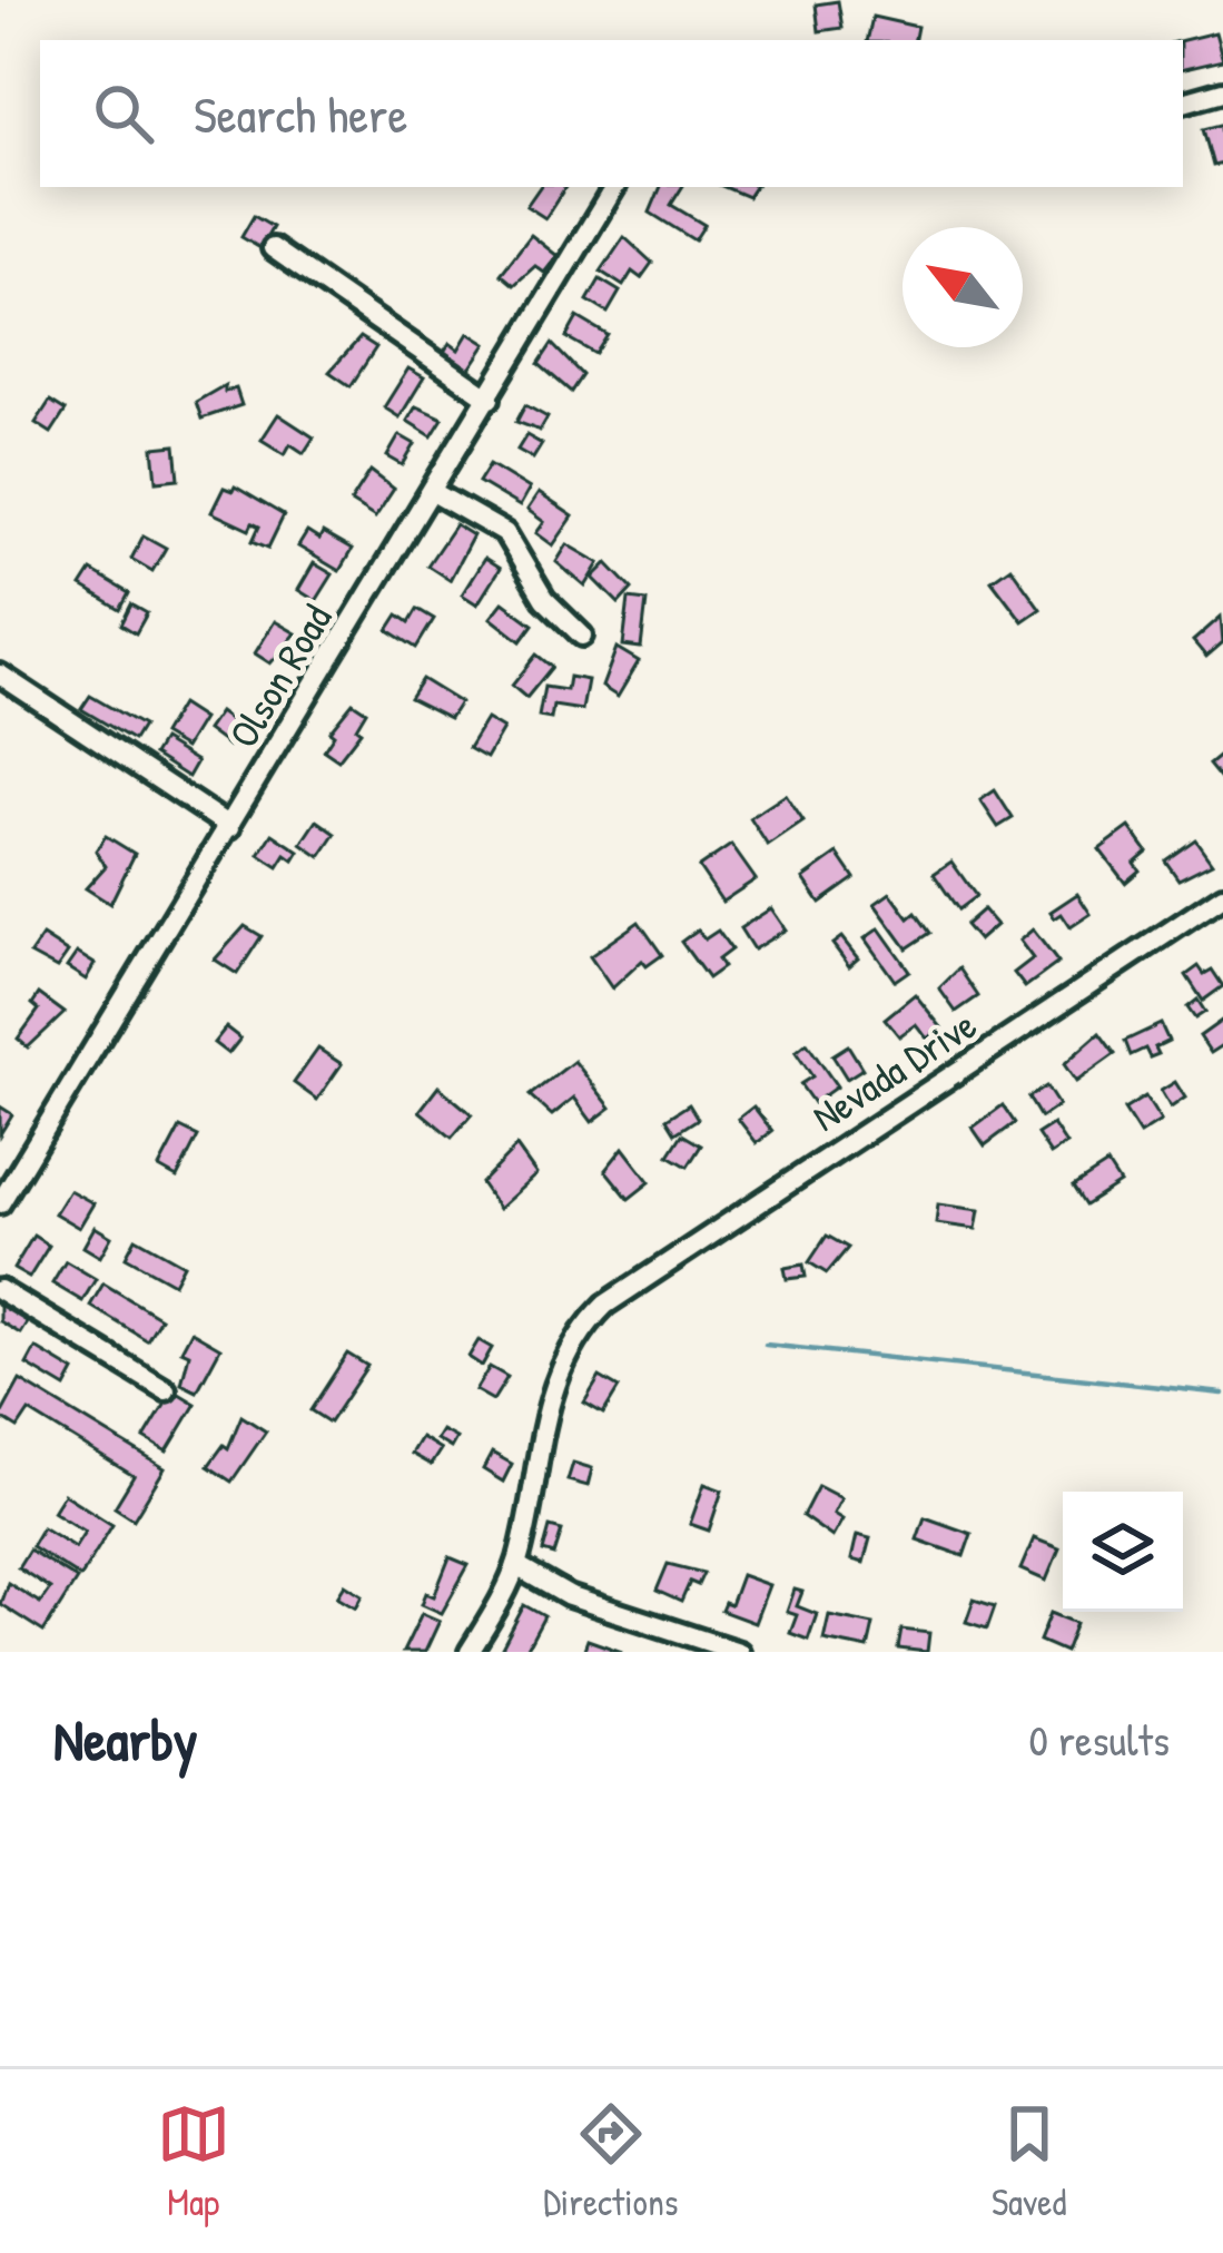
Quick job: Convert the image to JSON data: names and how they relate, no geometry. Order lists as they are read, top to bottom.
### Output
{
  "streets": {
    "street": ["Olson Road", "Nevada Drive"]
  },
  "north": "top left",
  "page": {
    "search": "Search here",
    "heading": ["Nearby", "0 results"],
    "nav": ["Map", "Directions", "Saved"]
  }
}
